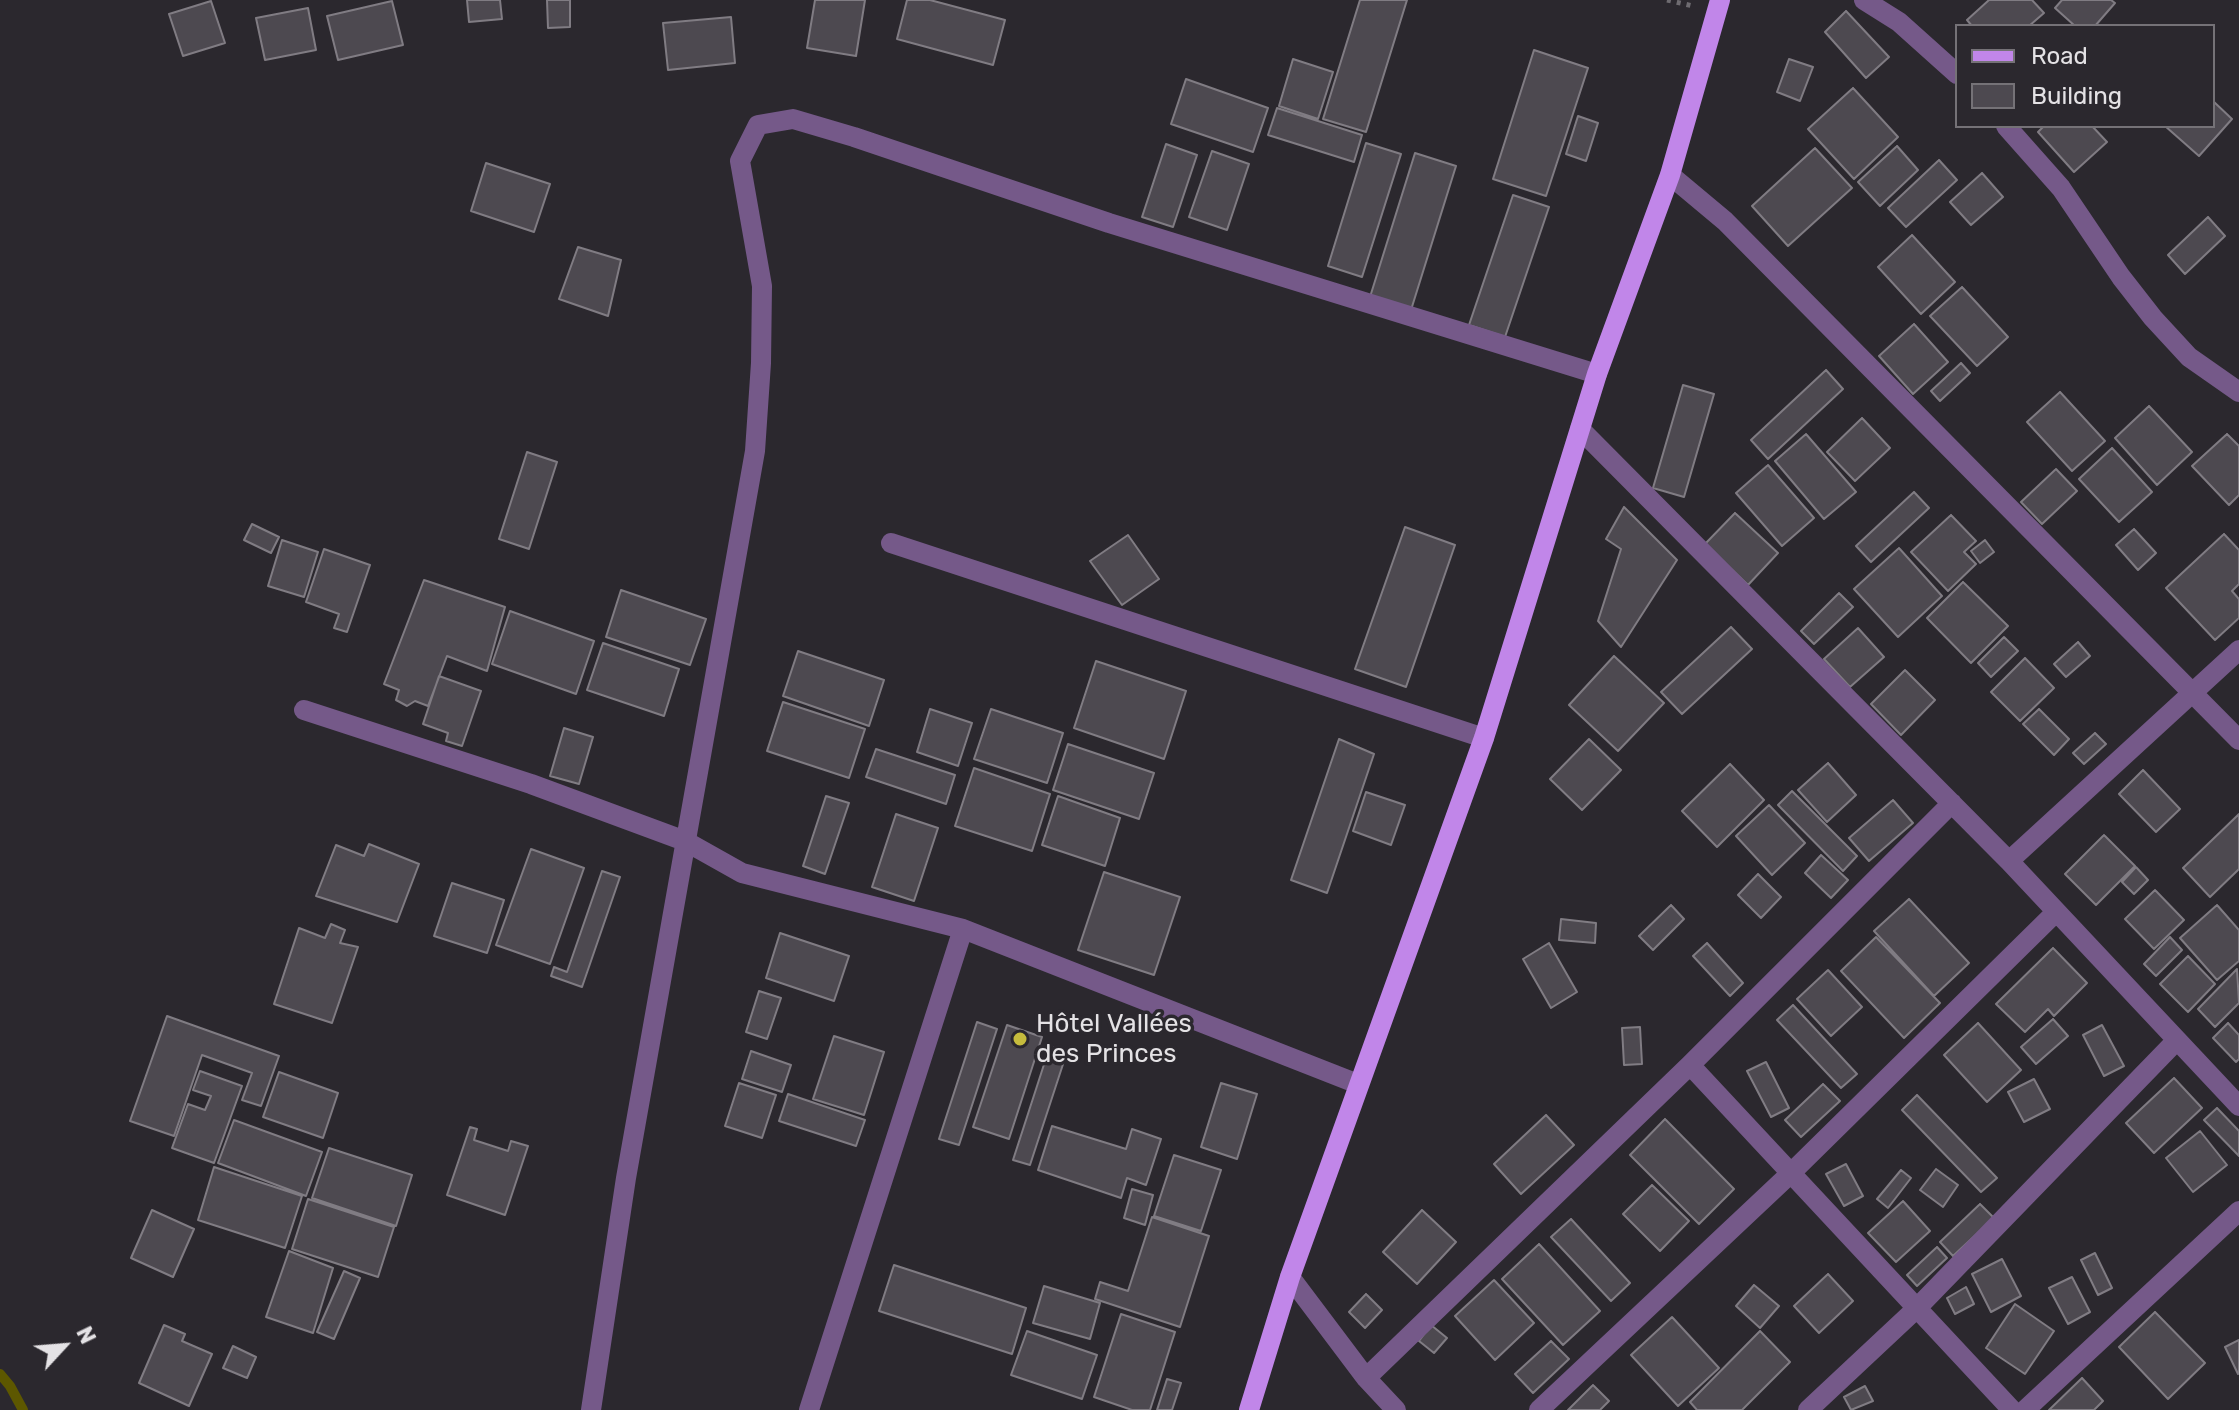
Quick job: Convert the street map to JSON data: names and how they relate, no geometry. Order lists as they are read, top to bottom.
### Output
{
  "places": ["Hôtel Vallées des Princes"],
  "legend": ["Road", "Building"],
  "north": "top right"
}
